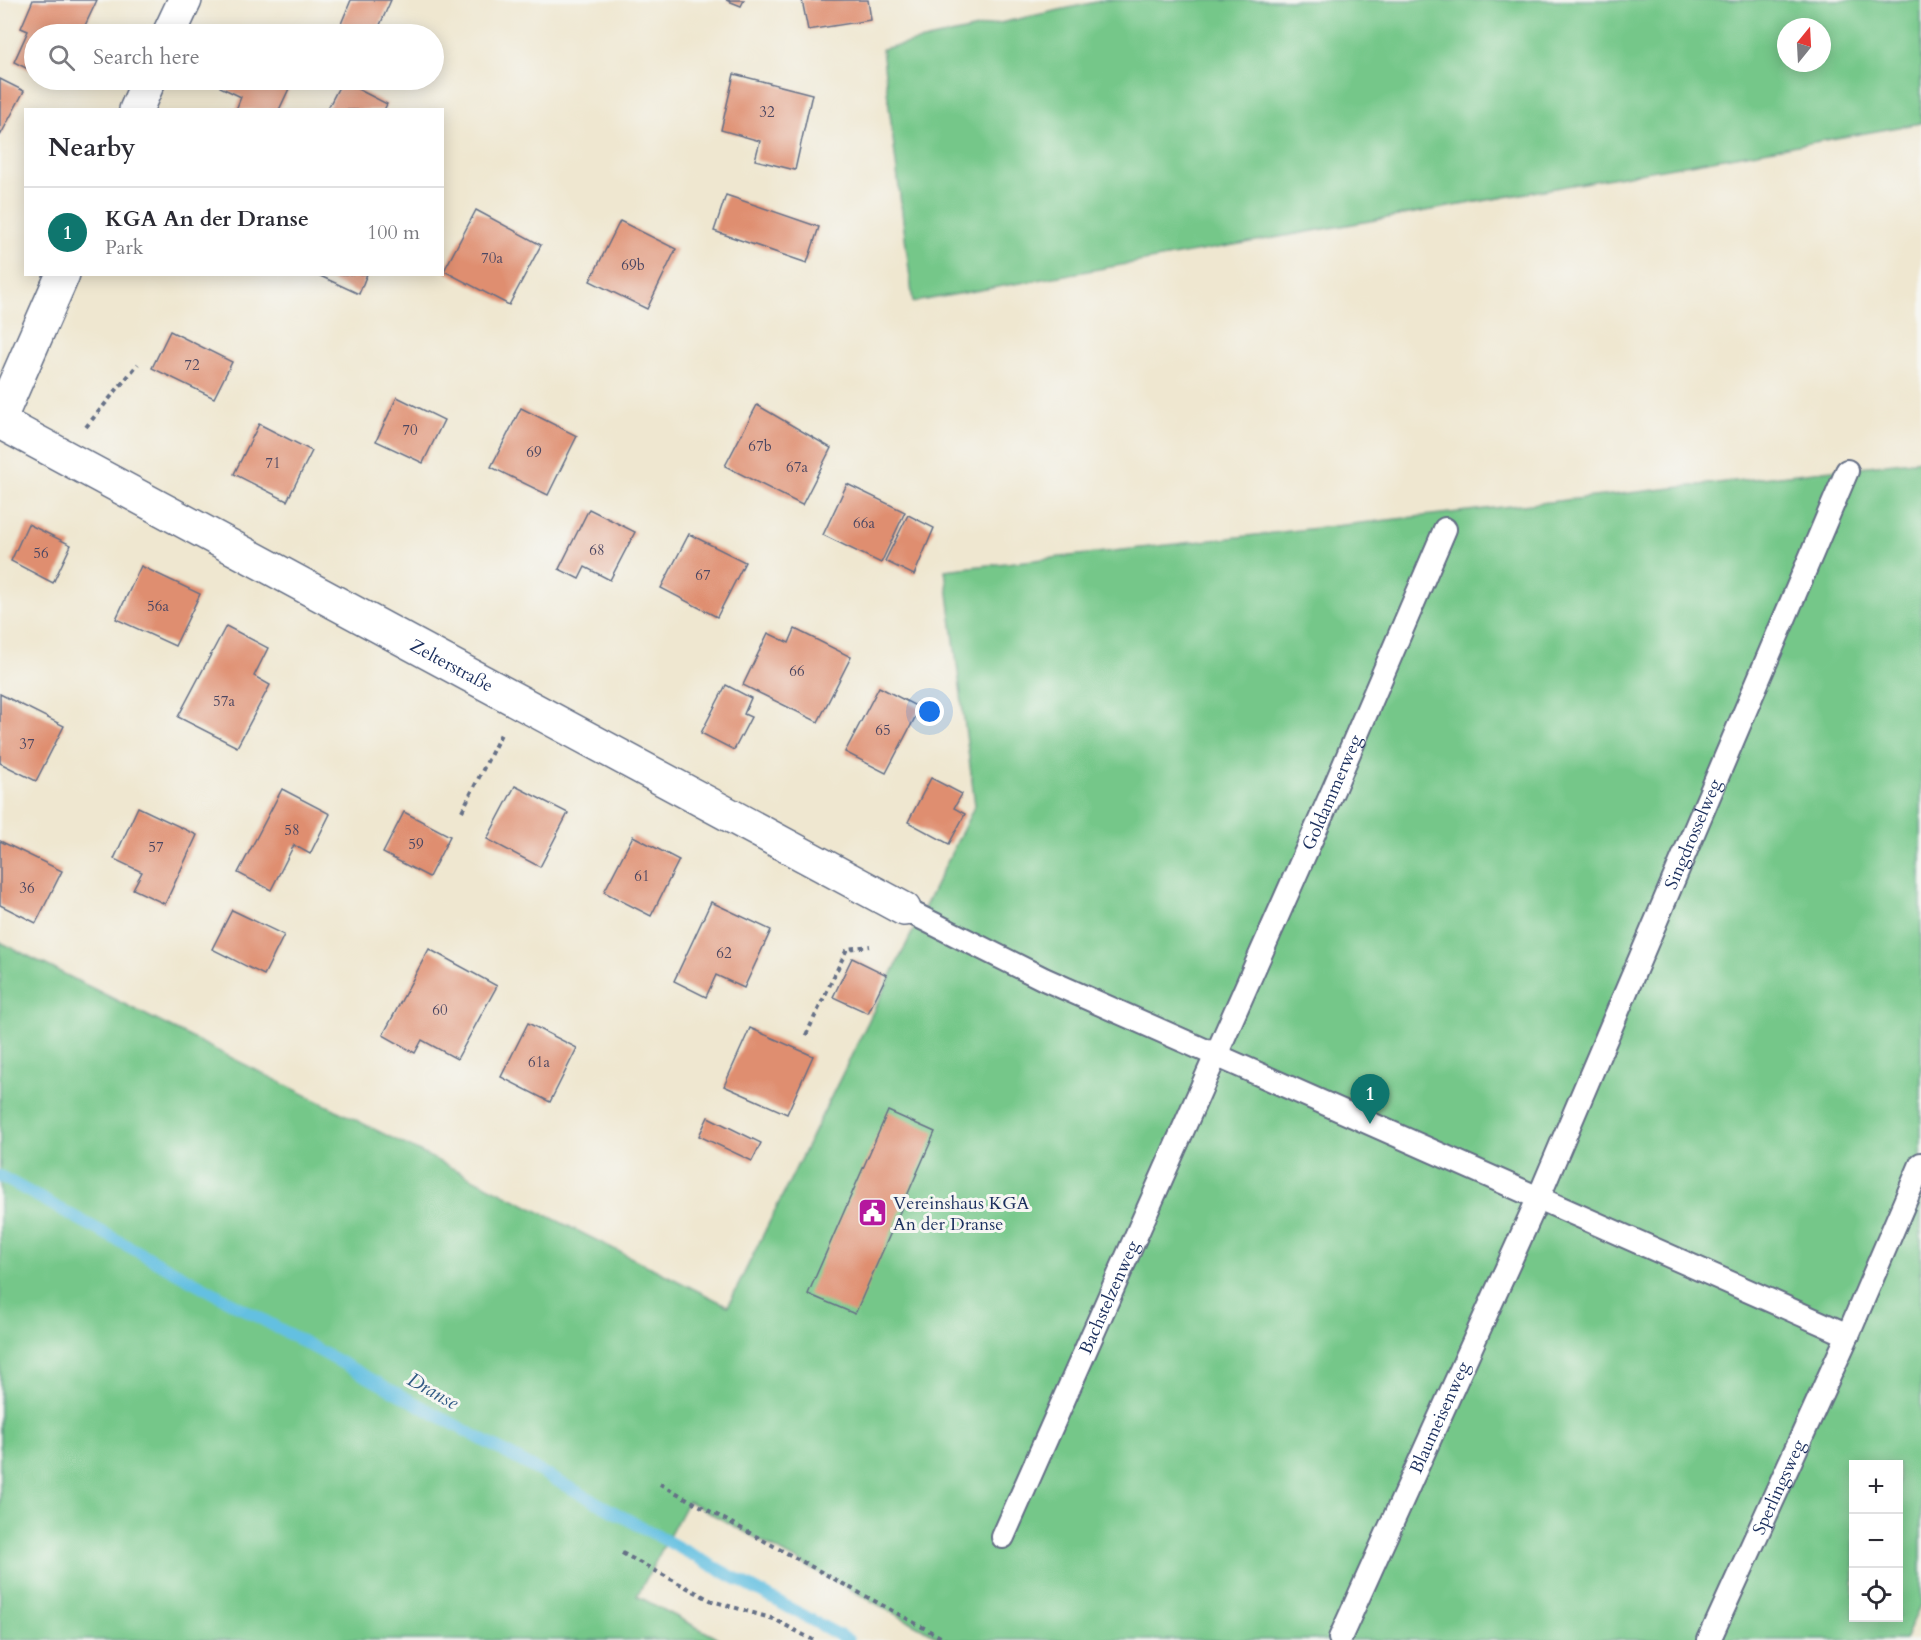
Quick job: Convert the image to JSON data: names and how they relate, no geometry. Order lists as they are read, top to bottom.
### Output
{
  "streets": {
    "street": ["Zelterstraße"],
    "lane": [
      "Goldammerweg",
      "Singdrosselweg",
      "Bachstelzenweg",
      "Blaumeisenweg",
      "Sperlingsweg"
    ]
  },
  "crossings": [
    ["Goldammerweg", "Bachstelzenweg"],
    ["Singdrosselweg", "Blaumeisenweg"]
  ],
  "water": ["Dranse"],
  "places": {
    "public building": ["Vereinshaus KGA An der Dranse"]
  },
  "house_numbers": [
    "32",
    "70a",
    "69b",
    "72",
    "70",
    "67b",
    "69",
    "71",
    "67a",
    "66a",
    "68",
    "56",
    "67",
    "56a",
    "66",
    "57a",
    "65",
    "37",
    "58",
    "59",
    "57",
    "61",
    "36",
    "62",
    "60",
    "61a"
  ],
  "north": "top",
  "page": {
    "search": "Search here",
    "heading": "Nearby",
    "list": [
      {
        "mark": "1",
        "name": "KGA An der Dranse",
        "note": "Park",
        "value": "100 m"
      }
    ],
    "pins": "1",
    "map_buttons": ["+", "−"]
  }
}
